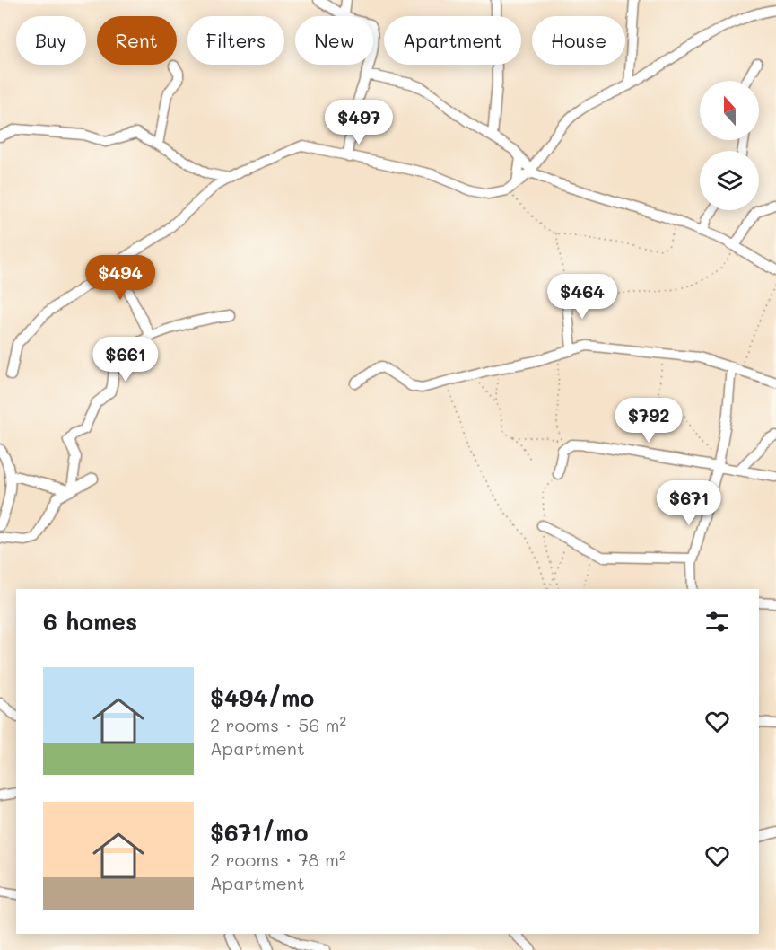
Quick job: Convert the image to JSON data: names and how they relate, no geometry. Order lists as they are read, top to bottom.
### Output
{
  "north": "top",
  "page": {
    "chip": [
      "Buy",
      "Rent",
      "Filters",
      "New",
      "Apartment",
      "House"
    ],
    "price": [
      "$497",
      "$494",
      "$464",
      "$661",
      "$792",
      "$671"
    ],
    "heading": "6 homes",
    "list": [
      {
        "name": "$494/mo",
        "note": "2 rooms · 56 m² · Apartment"
      },
      {
        "name": "$671/mo",
        "note": "2 rooms · 78 m² · Apartment"
      }
    ]
  }
}
